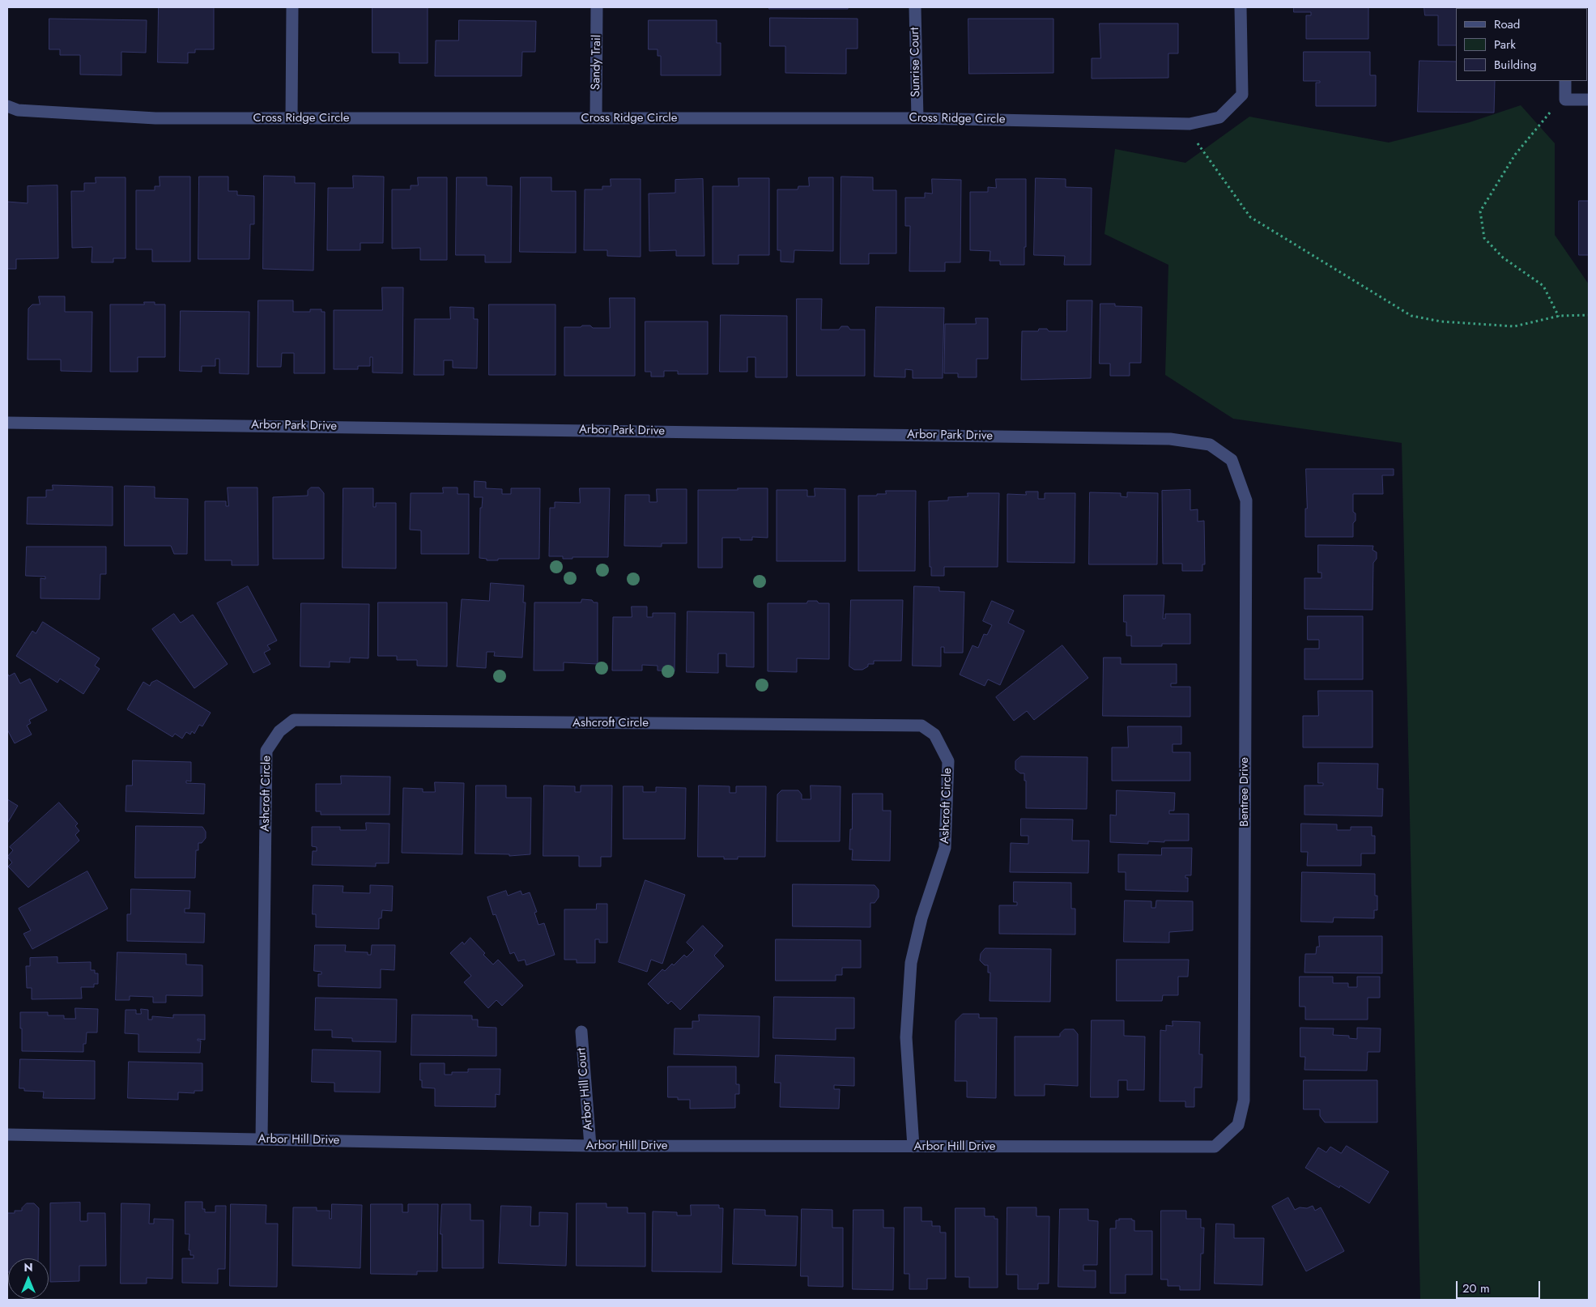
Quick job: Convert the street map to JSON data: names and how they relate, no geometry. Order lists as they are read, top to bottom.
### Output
{
  "streets": {
    "street": [
      "Sandy Trail",
      "Sunrise Court",
      "Cross Ridge Circle",
      "Arbor Park Drive",
      "Ashcroft Circle",
      "Bentree Drive",
      "Arbor Hill Court",
      "Arbor Hill Drive"
    ]
  },
  "crossings": [
    ["Sandy Trail", "Cross Ridge Circle"],
    ["Sunrise Court", "Cross Ridge Circle"],
    ["Arbor Park Drive", "Bentree Drive"],
    ["Ashcroft Circle", "Arbor Hill Drive"],
    ["Bentree Drive", "Arbor Hill Drive"],
    ["Arbor Hill Court", "Arbor Hill Drive"]
  ],
  "legend": ["Road", "Park", "Building"],
  "scale_bar": "20 m",
  "north": "top"
}
